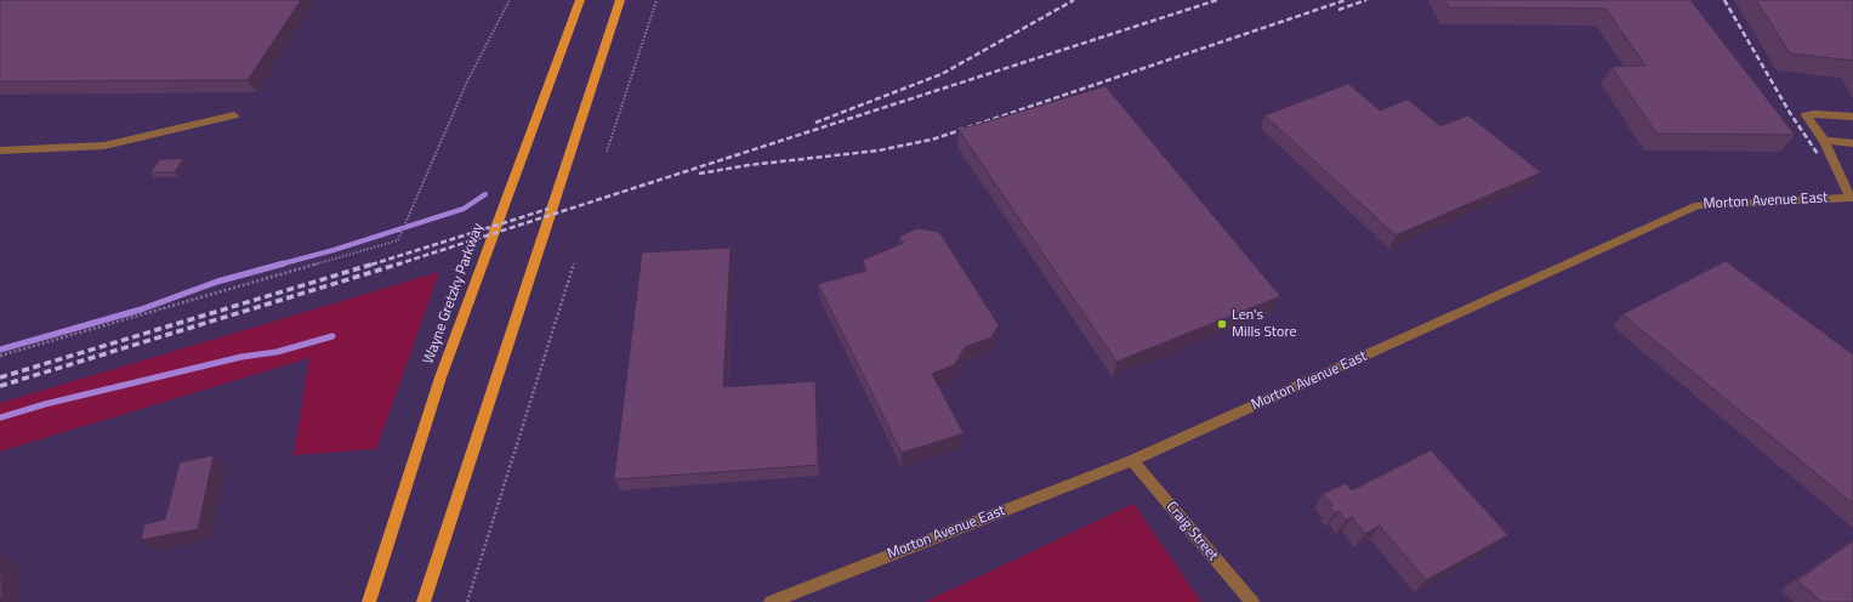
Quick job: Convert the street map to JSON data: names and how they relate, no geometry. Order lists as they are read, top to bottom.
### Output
{
  "streets": {
    "main road": ["Wayne Gretzky Parkway"],
    "street": ["Morton Avenue East", "Craig Street"]
  },
  "crossings": [
    ["Morton Avenue East", "Craig Street"]
  ],
  "places": ["Len's Mills Store"]
}
